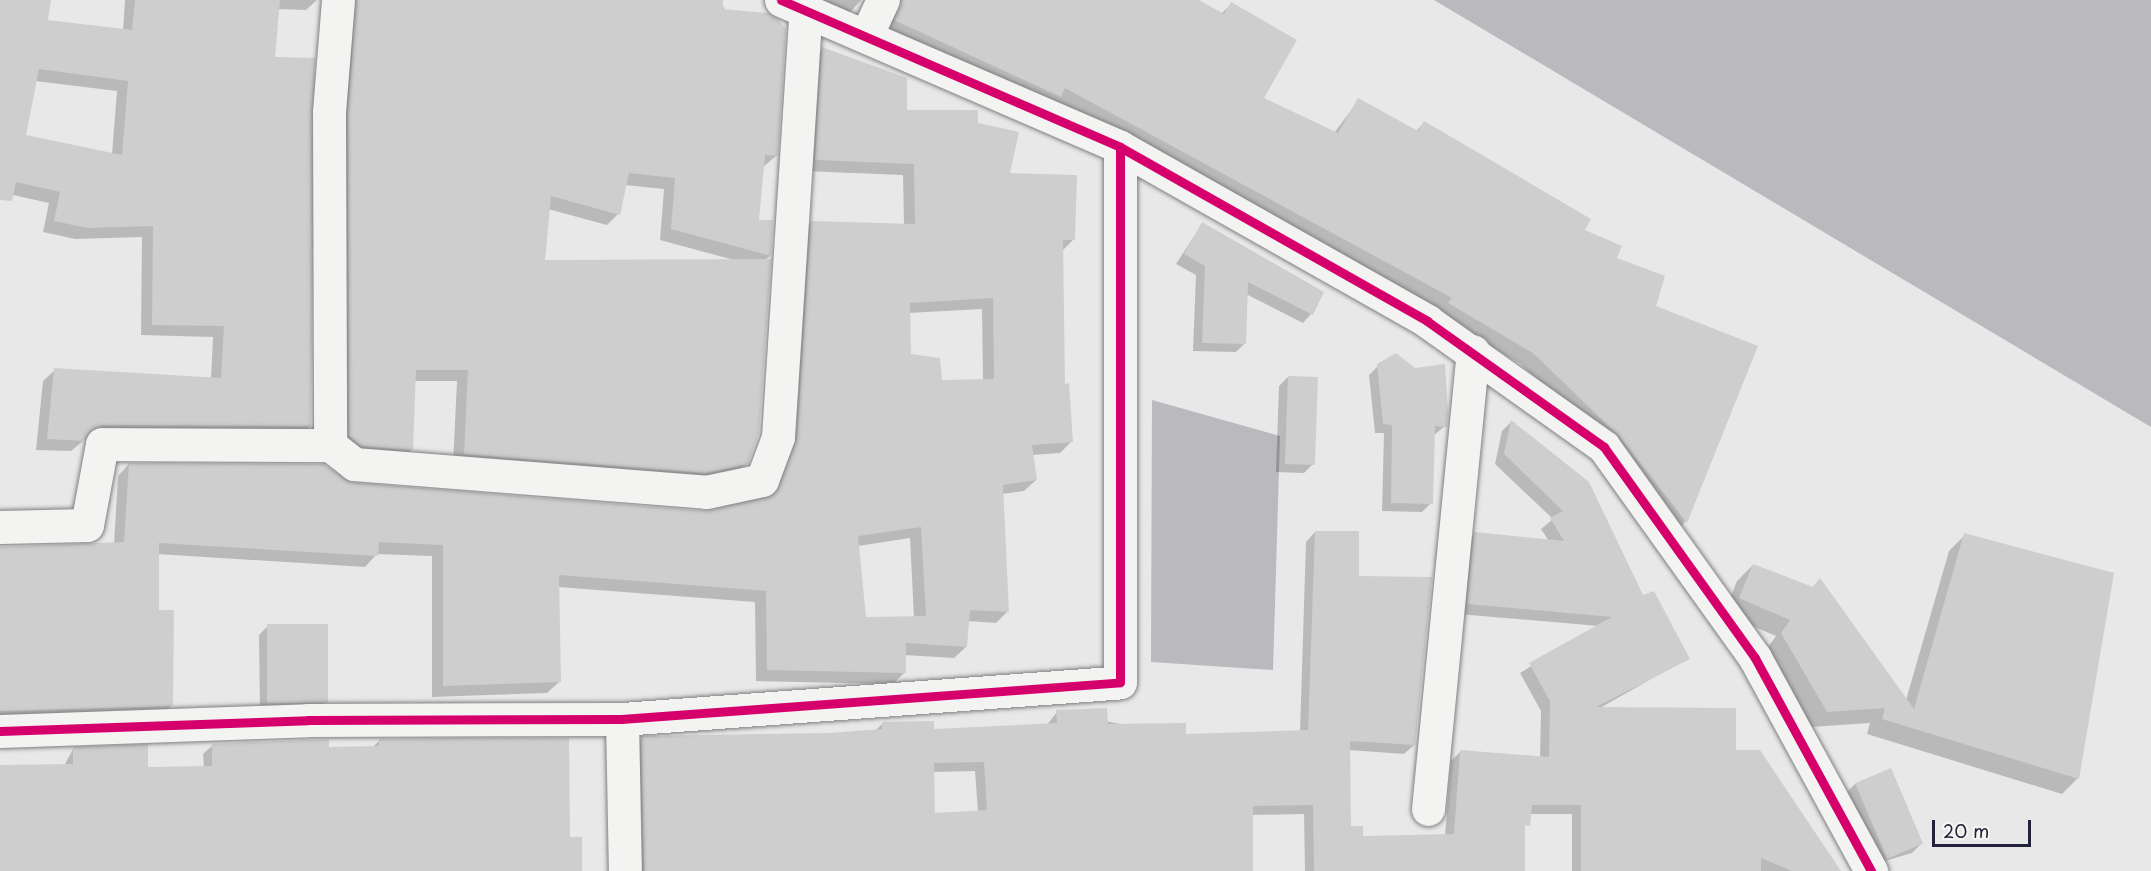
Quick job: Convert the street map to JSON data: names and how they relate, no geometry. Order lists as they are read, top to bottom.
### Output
{
  "scale_bar": "20 m"
}
